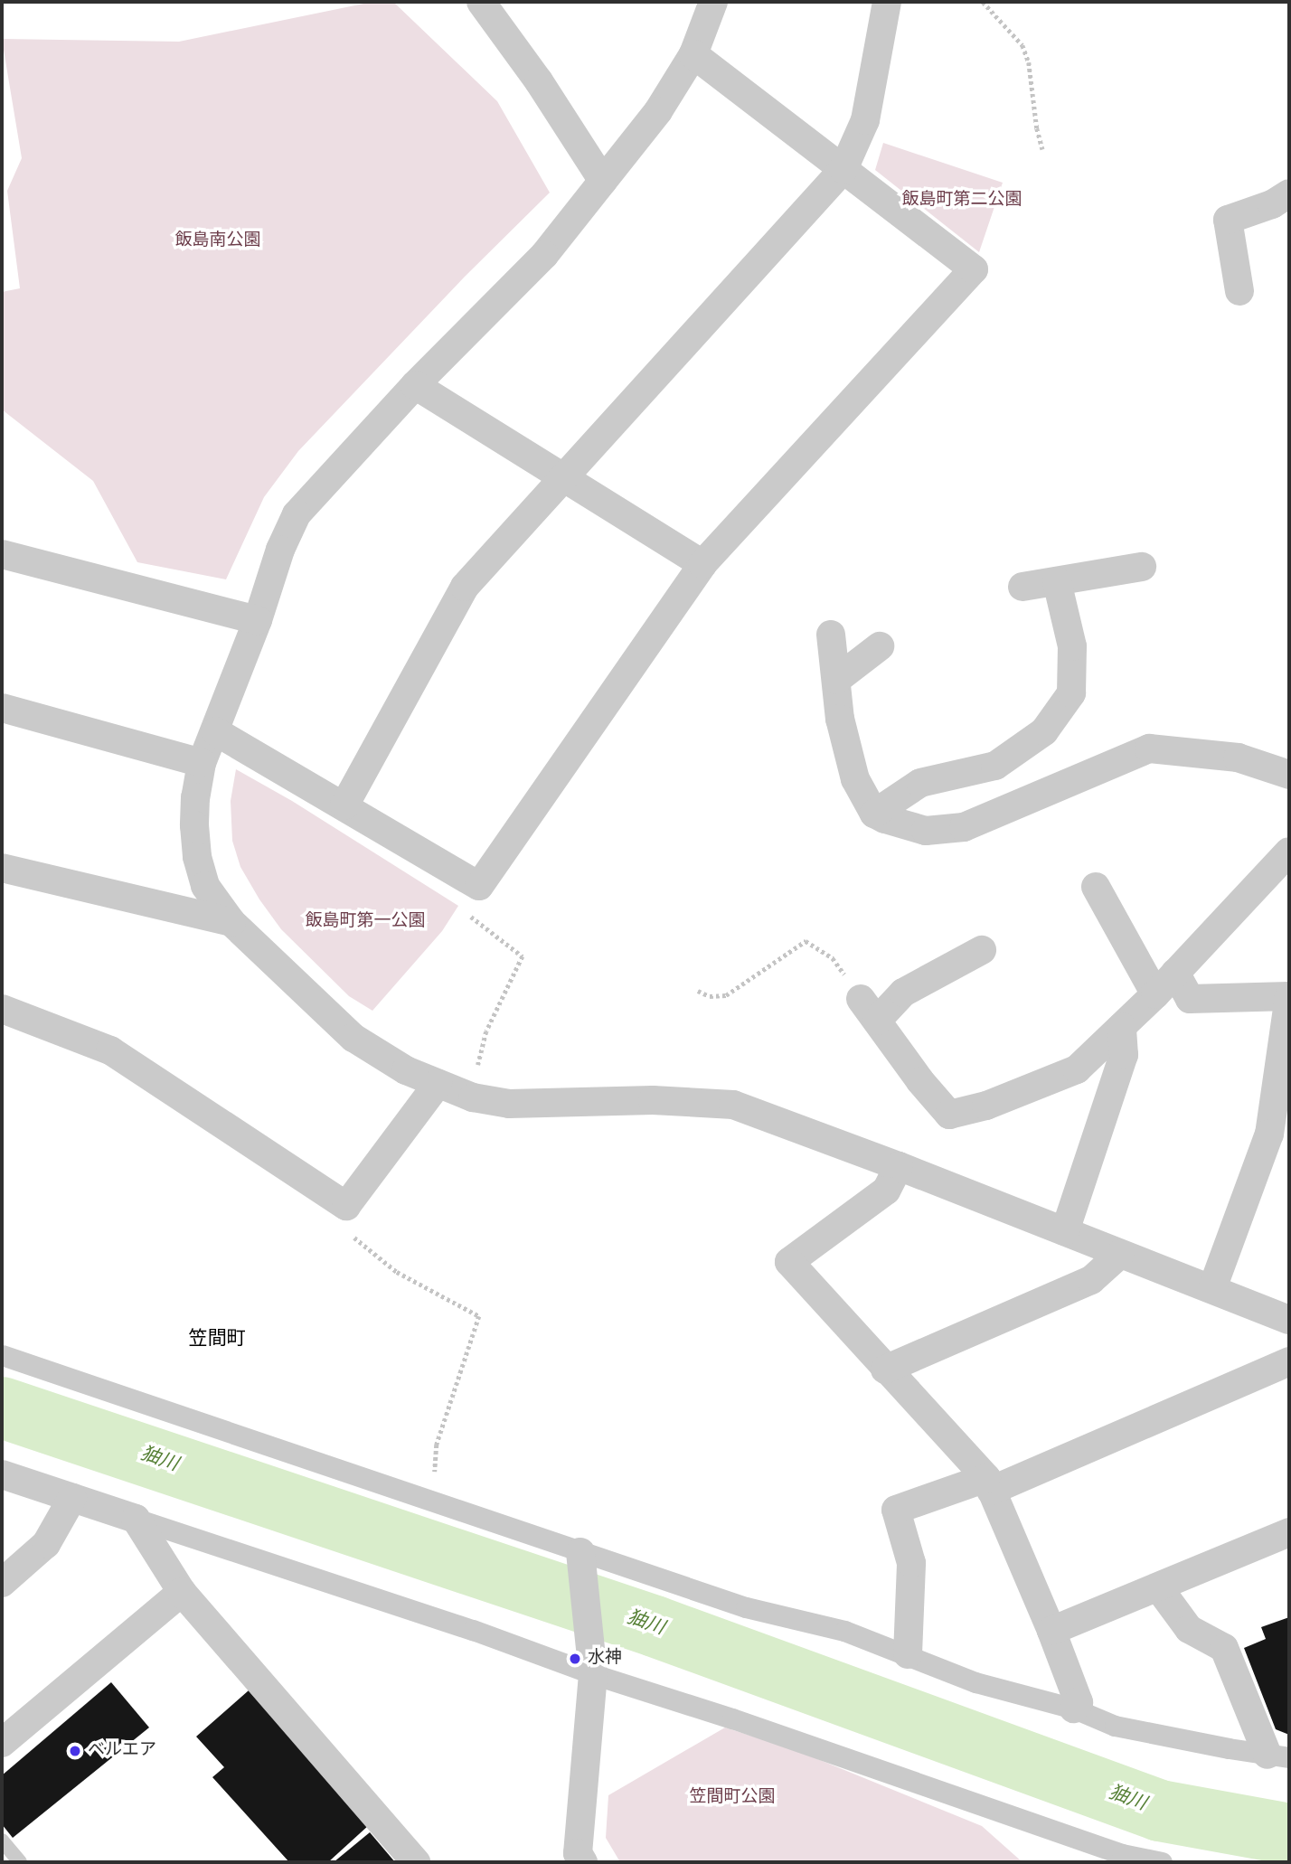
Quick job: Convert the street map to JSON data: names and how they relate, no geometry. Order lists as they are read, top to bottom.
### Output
{
  "districts": ["笠間町"],
  "water": ["㹨川"],
  "parks": [
    "飯島町第二公園",
    "飯島南公園",
    "飯島町第一公園",
    "笠間町公園"
  ],
  "places": ["水神", "ベルエア"]
}
